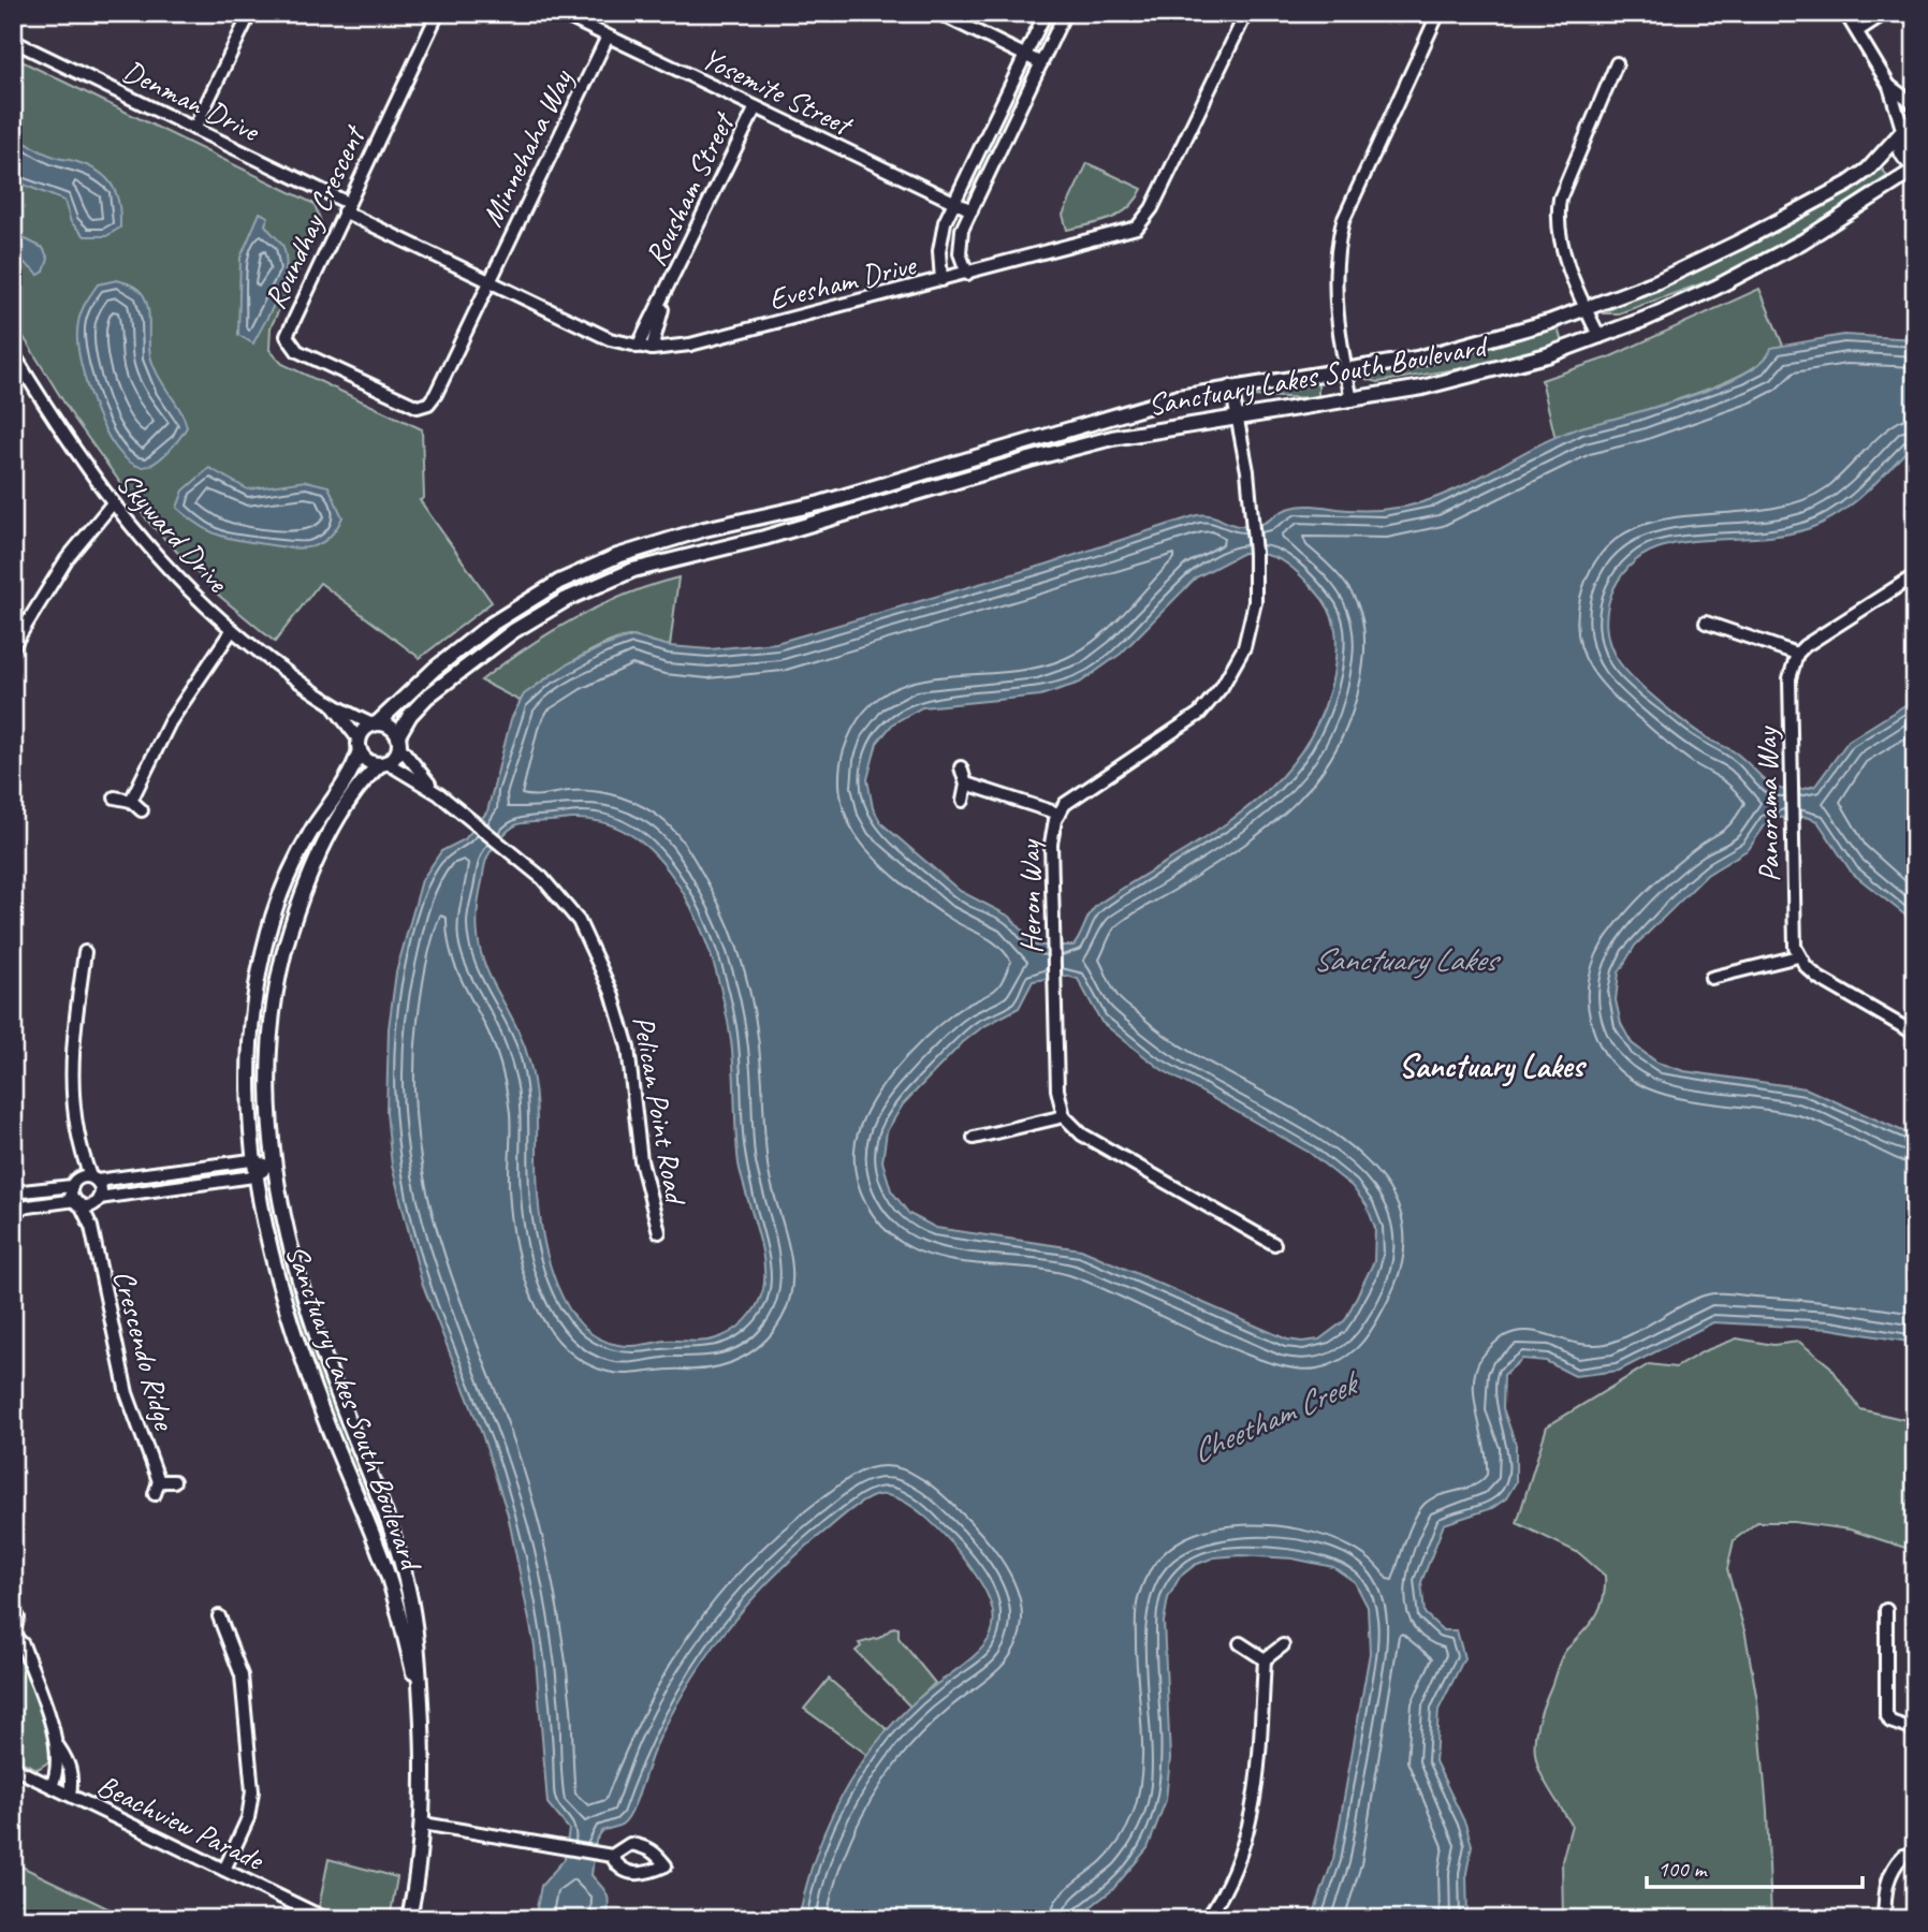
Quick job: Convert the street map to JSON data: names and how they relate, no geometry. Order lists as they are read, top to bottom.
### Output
{
  "streets": {
    "street": [
      "Yosemite Street",
      "Denman Drive",
      "Minnehaha Way",
      "Rousham Street",
      "Roundhay Crescent",
      "Evesham Drive",
      "Sanctuary Lakes South Boulevard",
      "Skyward Drive",
      "Panorama Way",
      "Heron Way",
      "Pelican Point Road",
      "Crescendo Ridge",
      "Beachview Parade"
    ]
  },
  "crossings": [
    ["Yosemite Street", "Minnehaha Way"],
    ["Yosemite Street", "Rousham Street"],
    ["Denman Drive", "Roundhay Crescent"],
    ["Denman Drive", "Evesham Drive"],
    ["Minnehaha Way", "Roundhay Crescent"],
    ["Minnehaha Way", "Evesham Drive"],
    ["Rousham Street", "Evesham Drive"],
    ["Roundhay Crescent", "Evesham Drive"],
    ["Sanctuary Lakes South Boulevard", "Skyward Drive"],
    ["Sanctuary Lakes South Boulevard", "Heron Way"],
    ["Sanctuary Lakes South Boulevard", "Pelican Point Road"],
    ["Skyward Drive", "Pelican Point Road"]
  ],
  "districts": ["Sanctuary Lakes"],
  "water": ["Sanctuary Lakes", "Cheetham Creek"],
  "scale_bar": "100 m"
}
